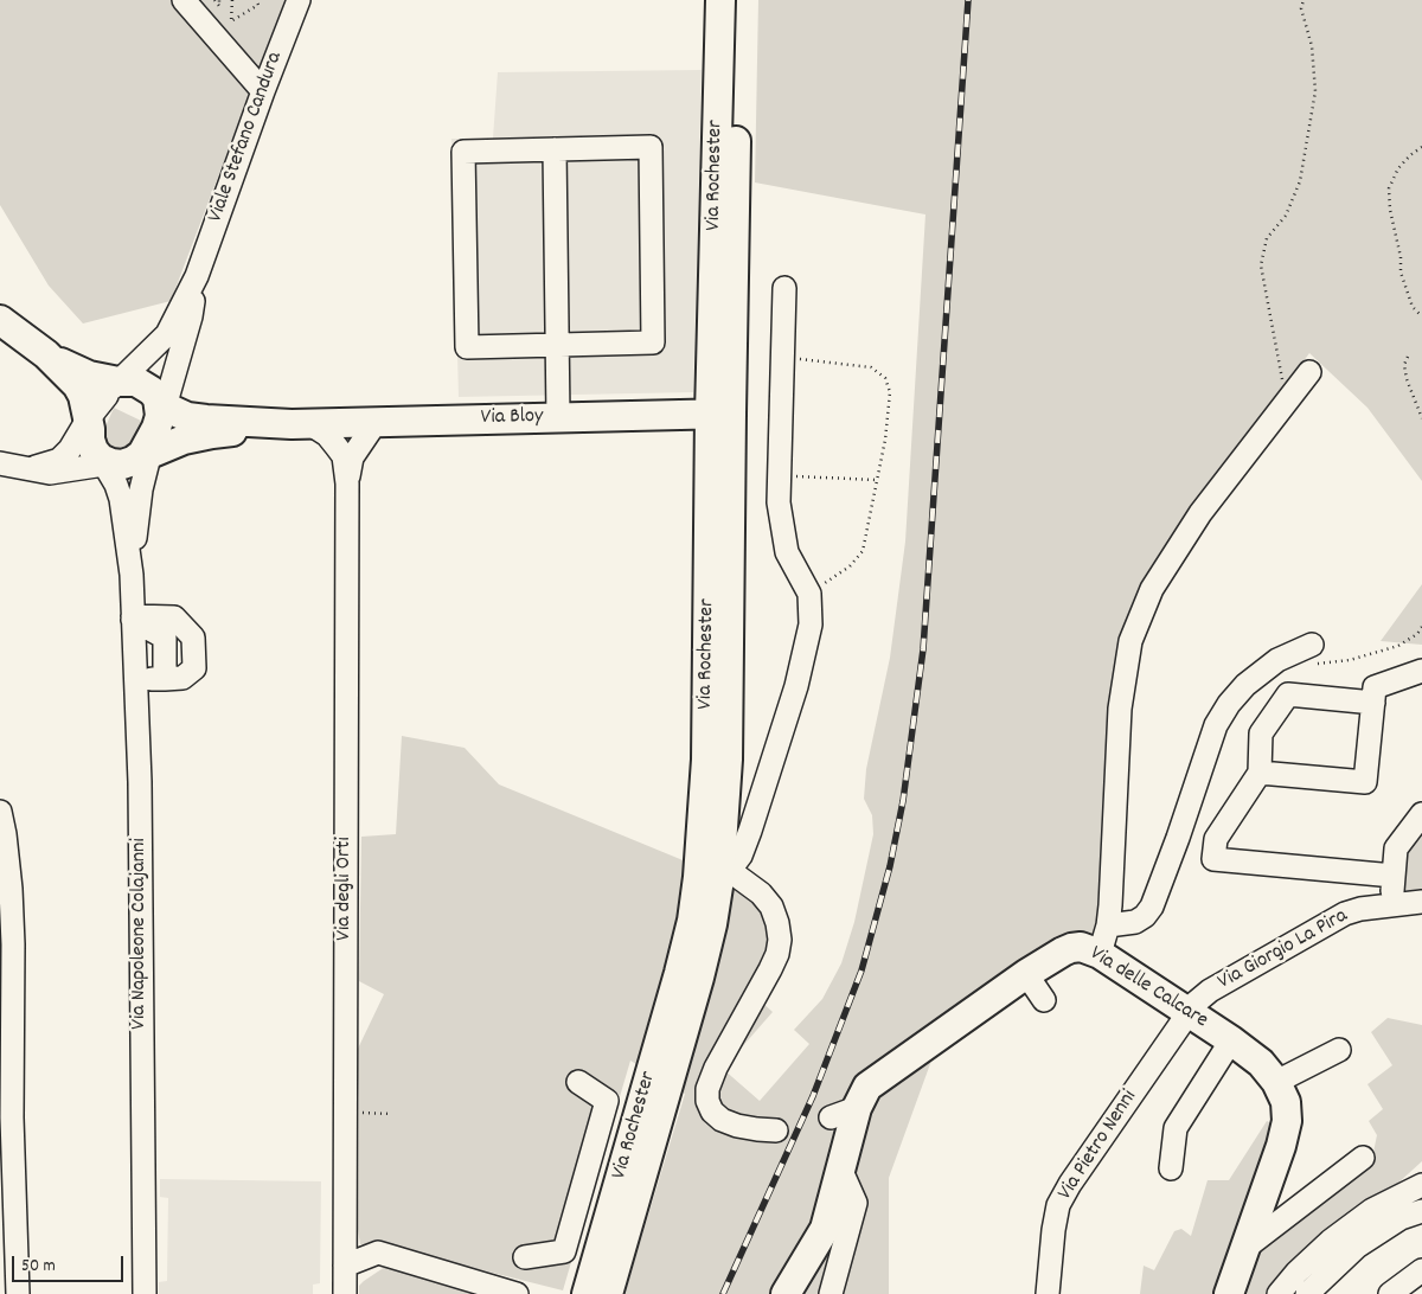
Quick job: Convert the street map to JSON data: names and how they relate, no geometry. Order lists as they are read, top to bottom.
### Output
{
  "streets": {
    "main road": ["Via Rochester", "Via Bloy", "Via delle Calcare"],
    "street": [
      "Viale Stefano Candura",
      "Via degli Orti",
      "Via Napoleone Colajanni",
      "Via Giorgio La Pira",
      "Via Pietro Nenni"
    ]
  },
  "crossings": [
    ["Via Rochester", "Via Bloy"],
    ["Via Giorgio La Pira", "Via delle Calcare"],
    ["Via Giorgio La Pira", "Via Pietro Nenni"],
    ["Via delle Calcare", "Via Pietro Nenni"]
  ],
  "scale_bar": "50 m"
}
